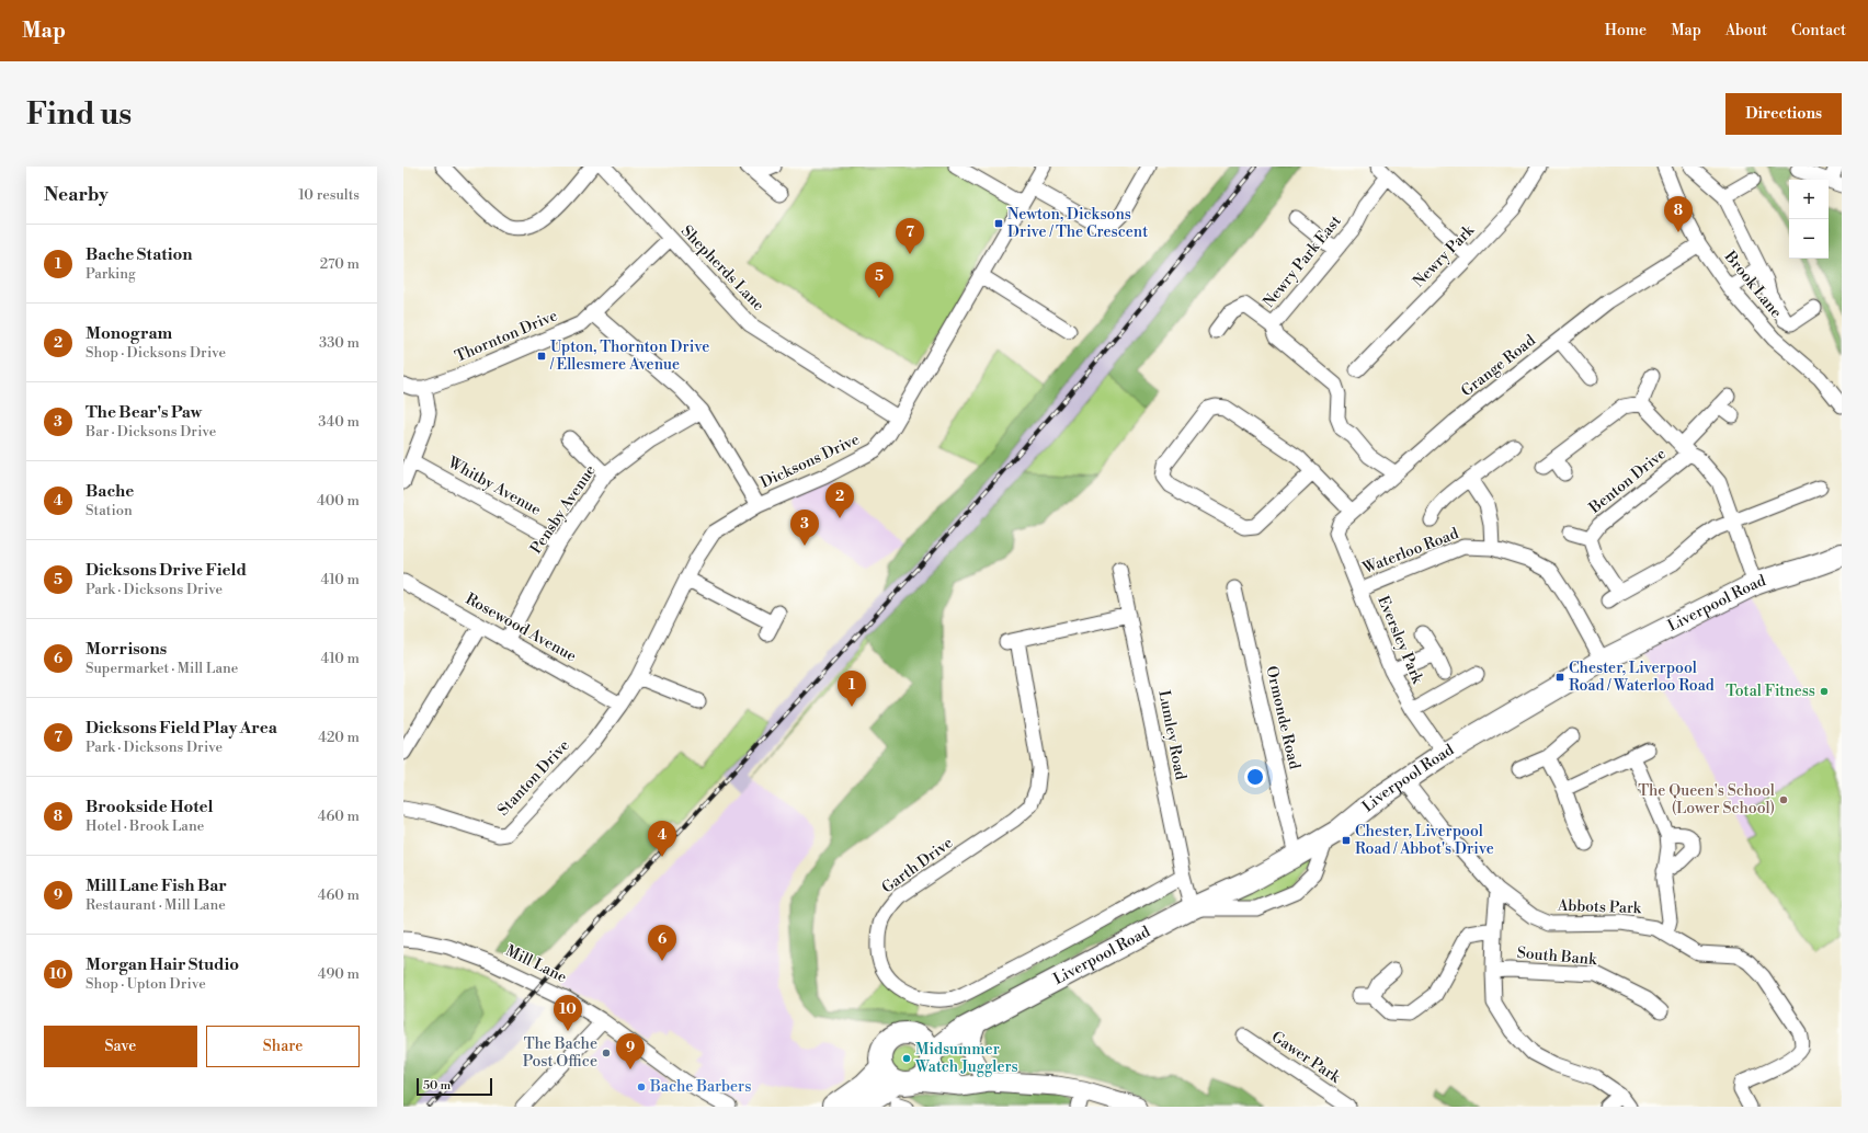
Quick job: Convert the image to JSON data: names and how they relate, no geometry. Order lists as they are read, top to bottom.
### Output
{
  "streets": {
    "highway": ["Liverpool Road"],
    "street": [
      "Newry Park",
      "Newry Park East",
      "Shepherds Lane",
      "Brook Lane",
      "Thornton Drive",
      "Grange Road",
      "Dicksons Drive",
      "Benton Drive",
      "Whitby Avenue",
      "Pensby Avenue",
      "Waterloo Road",
      "Rosewood Avenue",
      "Eversley Park",
      "Ormonde Road",
      "Lumley Road",
      "Stanton Drive",
      "Garth Drive",
      "Abbots Park",
      "South Bank",
      "Mill Lane",
      "Gawer Park"
    ]
  },
  "crossings": [
    ["Newry Park", "Newry Park East"],
    ["Newry Park East", "Grange Road"],
    ["Shepherds Lane", "Thornton Drive"],
    ["Shepherds Lane", "Dicksons Drive"],
    ["Brook Lane", "Grange Road"],
    ["Grange Road", "Eversley Park"],
    ["Dicksons Drive", "Rosewood Avenue"],
    ["Dicksons Drive", "Stanton Drive"],
    ["Whitby Avenue", "Pensby Avenue"],
    ["Pensby Avenue", "Rosewood Avenue"],
    ["Waterloo Road", "Liverpool Road"],
    ["Waterloo Road", "Eversley Park"],
    ["Liverpool Road", "Eversley Park"],
    ["Liverpool Road", "Ormonde Road"],
    ["Liverpool Road", "Lumley Road"],
    ["Liverpool Road", "Abbots Park"],
    ["Rosewood Avenue", "Stanton Drive"],
    ["Lumley Road", "Garth Drive"]
  ],
  "places": {
    "transit": [
      "Newton, Dicksons Drive / The Crescent",
      "Upton, Thornton Drive / Ellesmere Avenue",
      "Chester, Liverpool Road / Waterloo Road",
      "Chester, Liverpool Road / Abbot's Drive"
    ],
    "other": [
      "Total Fitness",
      "The Queen's School (Lower School)",
      "The Bache Post Office",
      "Midsummer Watch Jugglers",
      "Bache Barbers"
    ]
  },
  "scale_bar": "50 m",
  "page": {
    "header": "Map",
    "nav": [
      "Home",
      "Map",
      "About",
      "Contact"
    ],
    "buttons": [
      "Directions",
      ["Save", "Share"]
    ],
    "title": "Find us",
    "heading": ["Nearby", "10 results"],
    "map_buttons": ["+", "−"],
    "pins": [
      "8",
      "7",
      "5",
      "2",
      "3",
      "1",
      "4",
      "6",
      "10",
      "9"
    ],
    "list": [
      {
        "mark": "1",
        "name": "Bache Station",
        "note": "Parking",
        "value": "270 m"
      },
      {
        "mark": "2",
        "name": "Monogram",
        "note": "Shop · Dicksons Drive",
        "value": "330 m"
      },
      {
        "mark": "3",
        "name": "The Bear's Paw",
        "note": "Bar · Dicksons Drive",
        "value": "340 m"
      },
      {
        "mark": "4",
        "name": "Bache",
        "note": "Station",
        "value": "400 m"
      },
      {
        "mark": "5",
        "name": "Dicksons Drive Field",
        "note": "Park · Dicksons Drive",
        "value": "410 m"
      },
      {
        "mark": "6",
        "name": "Morrisons",
        "note": "Supermarket · Mill Lane",
        "value": "410 m"
      },
      {
        "mark": "7",
        "name": "Dicksons Field Play Area",
        "note": "Park · Dicksons Drive",
        "value": "420 m"
      },
      {
        "mark": "8",
        "name": "Brookside Hotel",
        "note": "Hotel · Brook Lane",
        "value": "460 m"
      },
      {
        "mark": "9",
        "name": "Mill Lane Fish Bar",
        "note": "Restaurant · Mill Lane",
        "value": "460 m"
      },
      {
        "mark": "10",
        "name": "Morgan Hair Studio",
        "note": "Shop · Upton Drive",
        "value": "490 m"
      }
    ],
    "scale": "50 m"
  }
}
